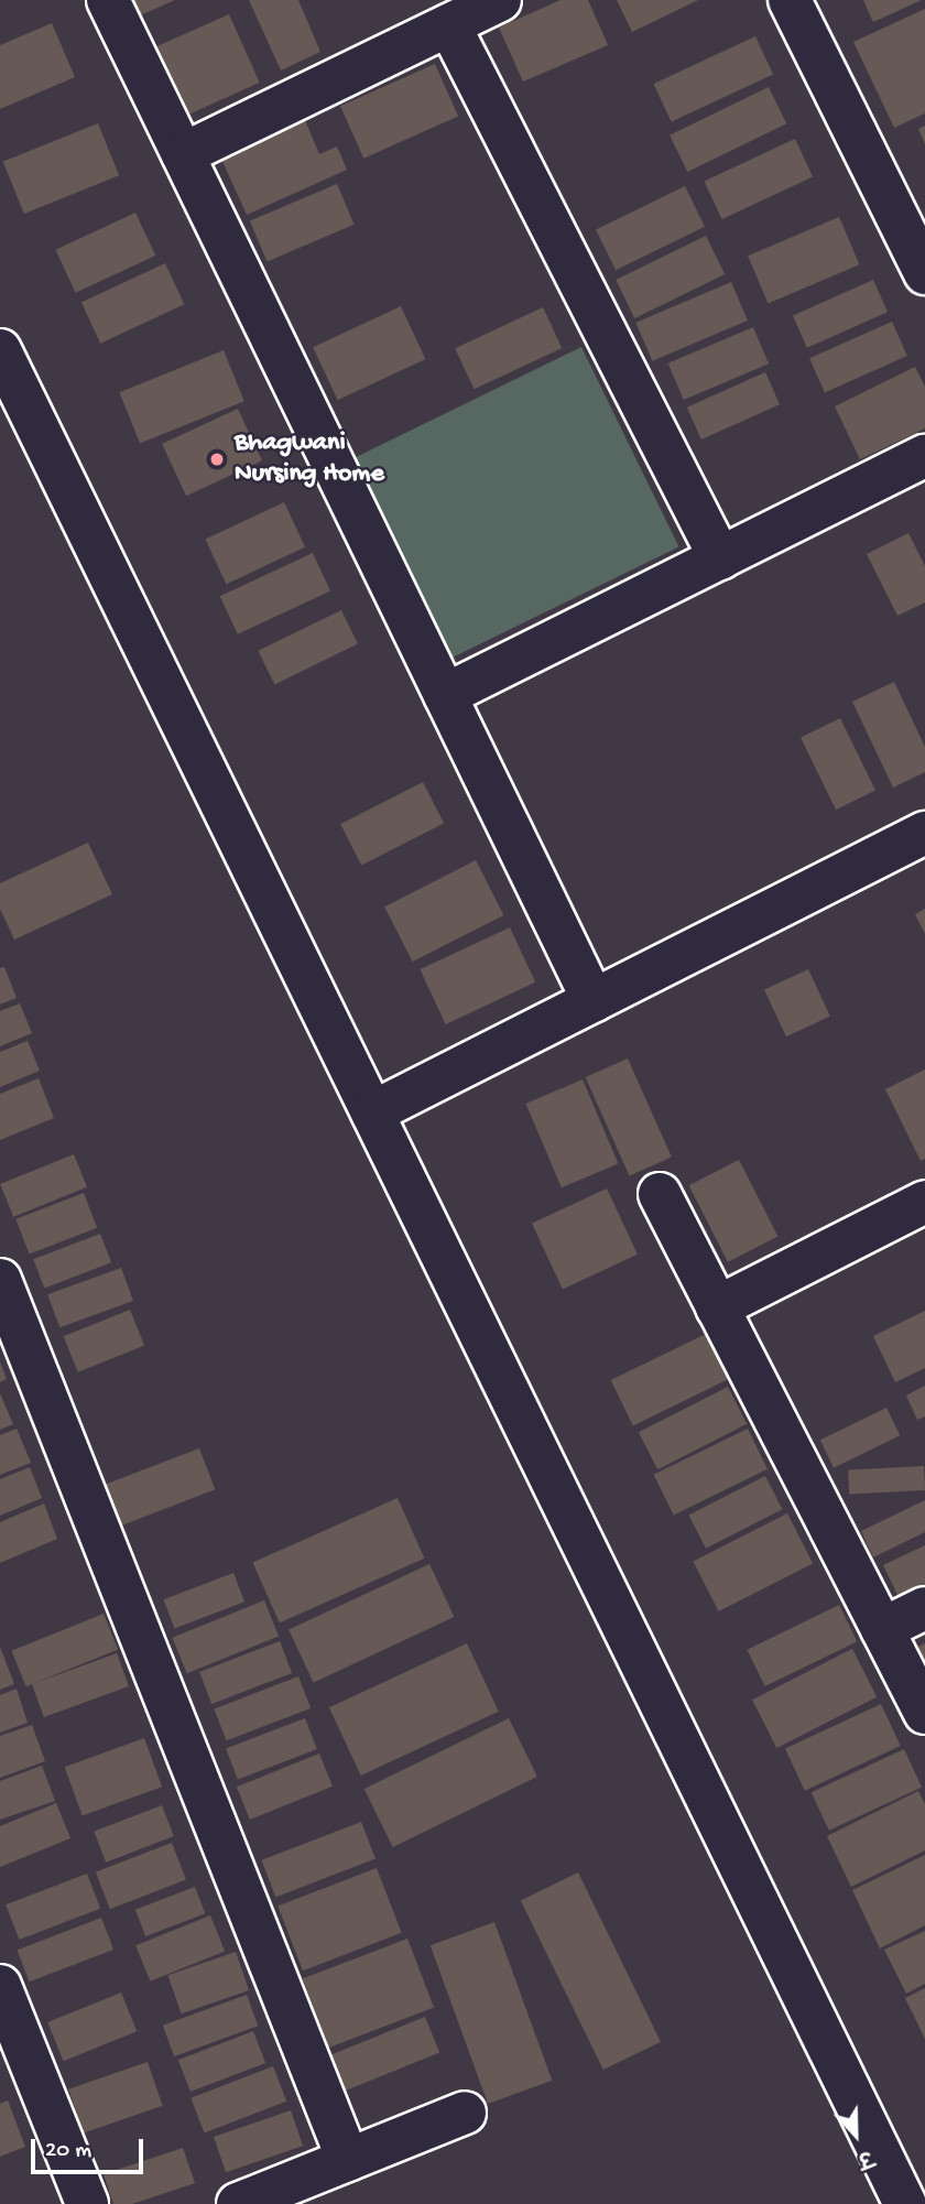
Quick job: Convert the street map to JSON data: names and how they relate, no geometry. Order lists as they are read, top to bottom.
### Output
{
  "places": ["Bhagwani Nursing Home"],
  "scale_bar": "20 m",
  "north": "bottom"
}
